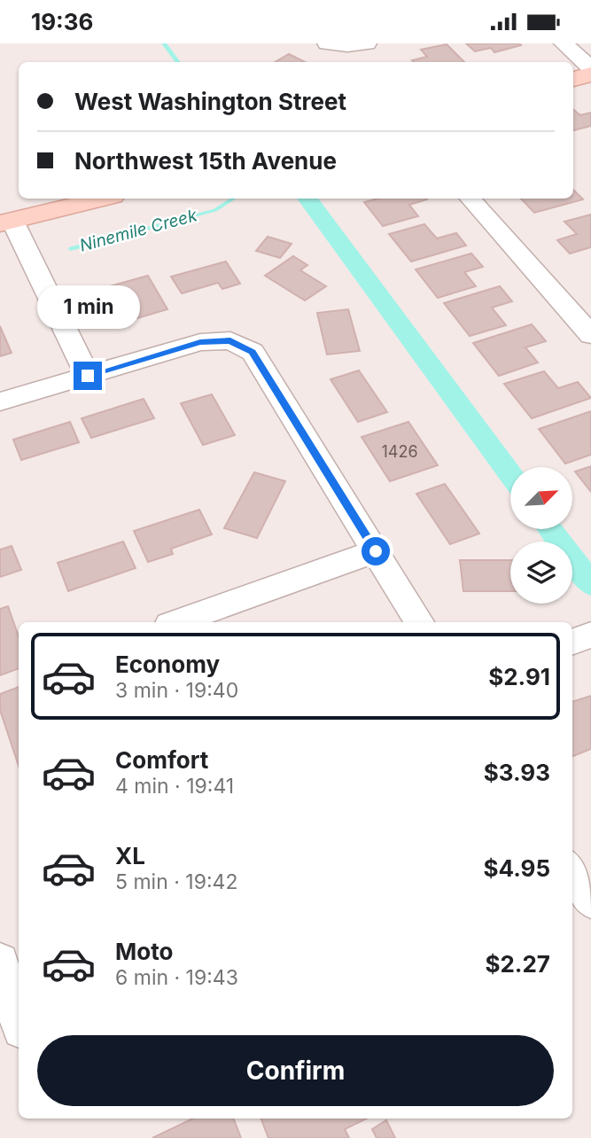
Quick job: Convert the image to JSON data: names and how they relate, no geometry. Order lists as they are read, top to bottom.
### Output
{
  "water": ["Ninemile Creek"],
  "house_numbers": ["1426"],
  "north": "top right",
  "page": {
    "status": "19:36",
    "banner": ["West Washington Street", "Northwest 15th Avenue"],
    "bubble": "1 min",
    "list": [
      {
        "name": "Economy",
        "note": "3 min · 19:40",
        "value": "$2.91"
      },
      {
        "name": "Comfort",
        "note": "4 min · 19:41",
        "value": "$3.93"
      },
      {
        "name": "XL",
        "note": "5 min · 19:42",
        "value": "$4.95"
      },
      {
        "name": "Moto",
        "note": "6 min · 19:43",
        "value": "$2.27"
      }
    ],
    "buttons": "Confirm"
  }
}
